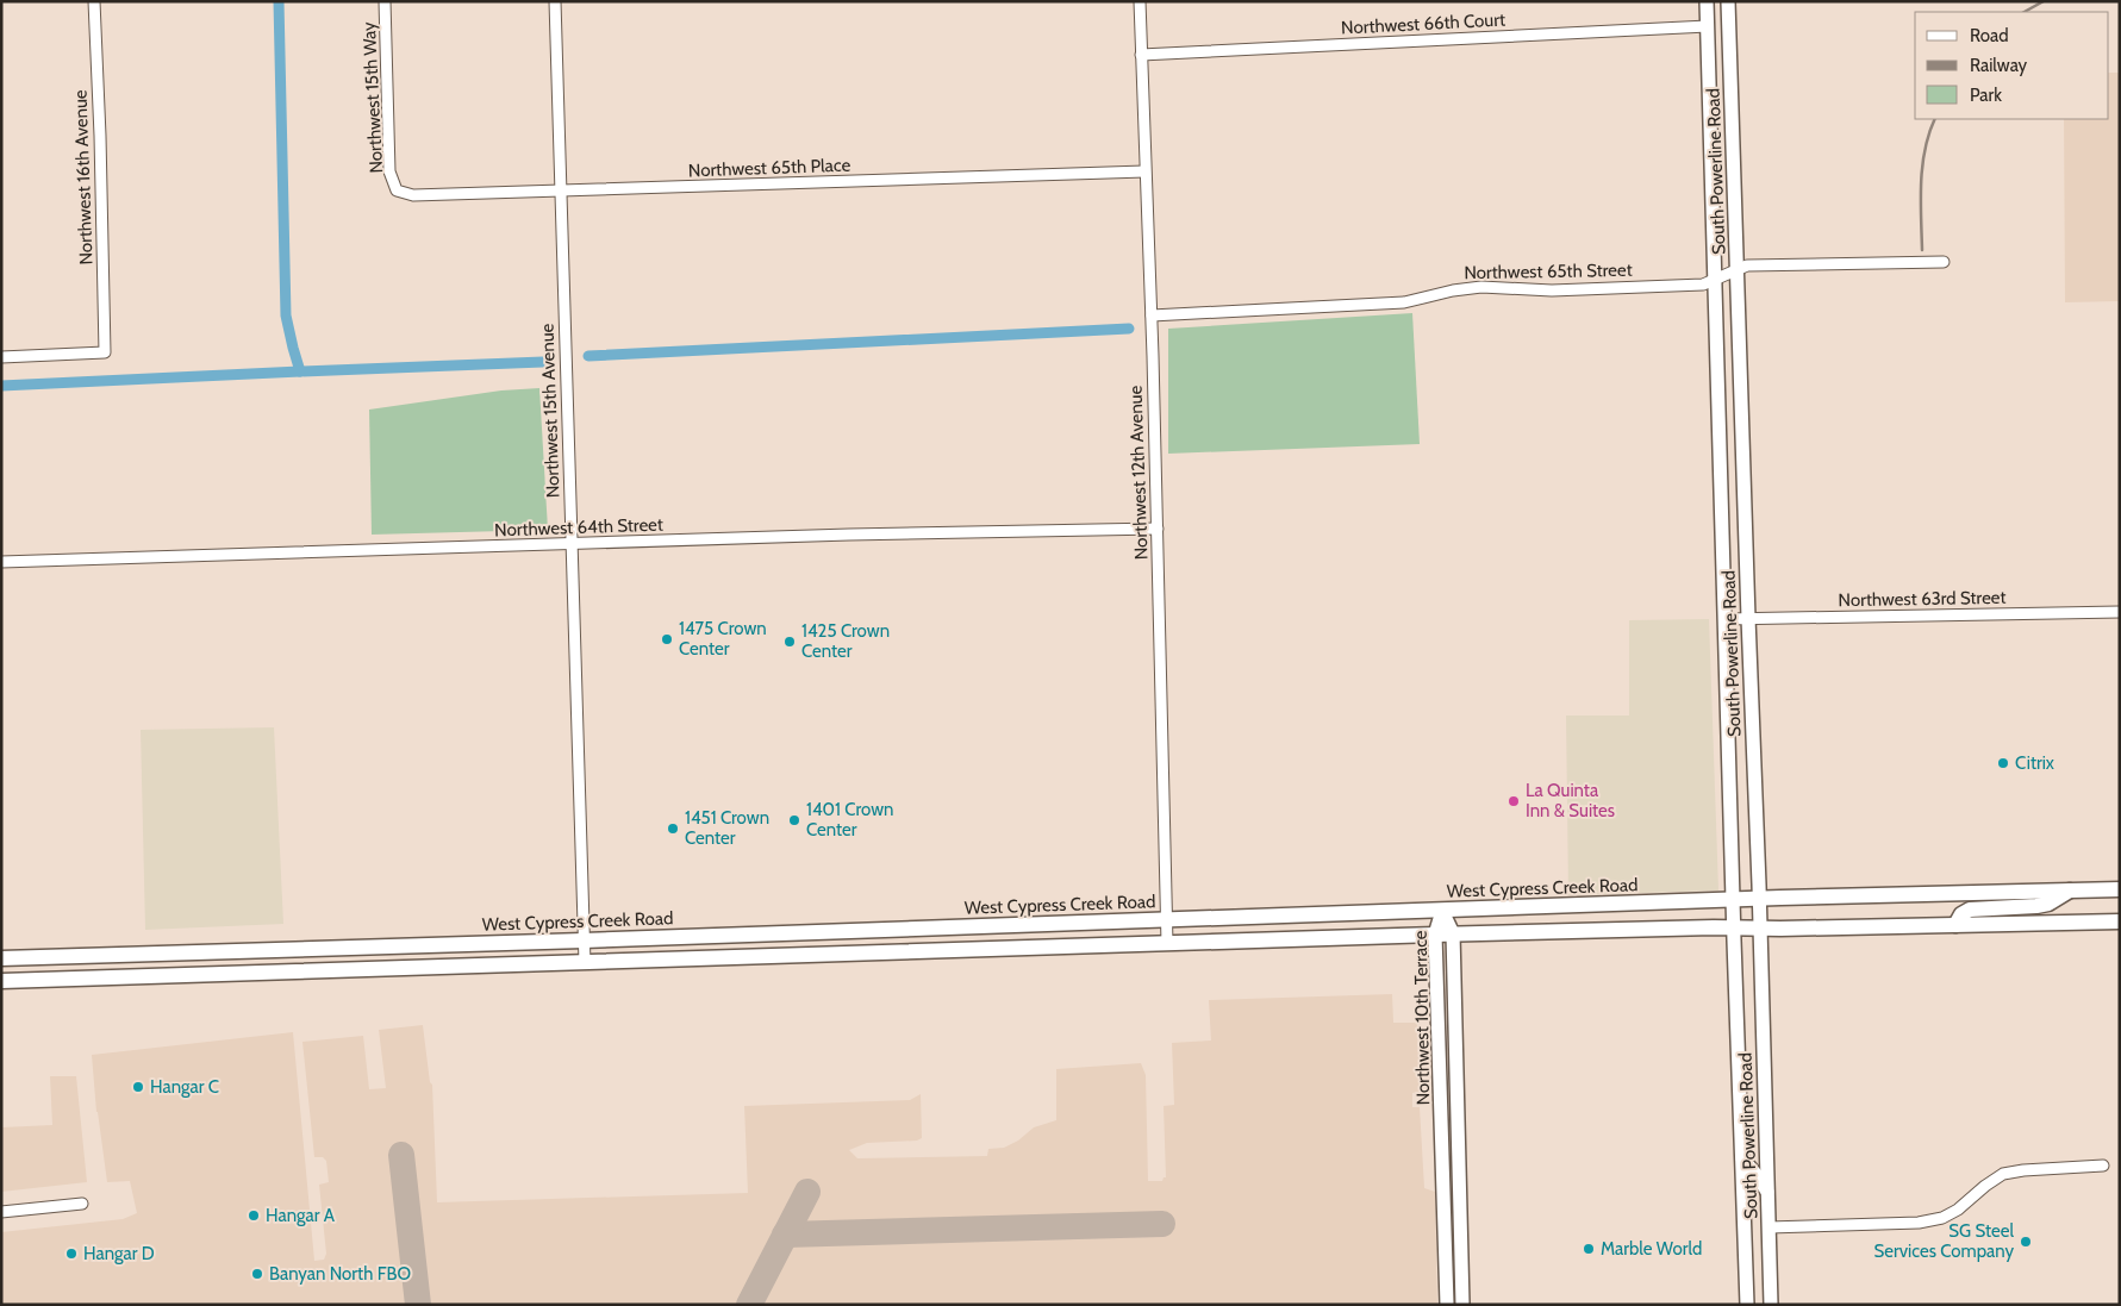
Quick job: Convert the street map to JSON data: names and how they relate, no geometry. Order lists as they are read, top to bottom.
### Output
{
  "streets": {
    "main road": ["South Powerline Road", "West Cypress Creek Road", "Northwest 10th Terrace"],
    "street": [
      "Northwest 66th Court",
      "Northwest 15th Way",
      "Northwest 65th Place",
      "Northwest 16th Avenue",
      "Northwest 65th Street",
      "Northwest 15th Avenue",
      "Northwest 12th Avenue",
      "Northwest 64th Street",
      "Northwest 63rd Street"
    ]
  },
  "crossings": [
    ["Northwest 66th Court", "South Powerline Road"],
    ["Northwest 66th Court", "Northwest 12th Avenue"],
    ["Northwest 15th Way", "Northwest 65th Place"],
    ["Northwest 65th Place", "Northwest 15th Avenue"],
    ["Northwest 65th Place", "Northwest 12th Avenue"],
    ["South Powerline Road", "Northwest 65th Street"],
    ["South Powerline Road", "Northwest 63rd Street"],
    ["South Powerline Road", "West Cypress Creek Road"],
    ["Northwest 65th Street", "Northwest 12th Avenue"],
    ["Northwest 15th Avenue", "Northwest 64th Street"],
    ["Northwest 15th Avenue", "West Cypress Creek Road"],
    ["Northwest 12th Avenue", "Northwest 64th Street"],
    ["Northwest 12th Avenue", "West Cypress Creek Road"],
    ["West Cypress Creek Road", "Northwest 10th Terrace"]
  ],
  "places": [
    "1475 Crown Center",
    "1425 Crown Center",
    "Citrix",
    "La Quinta Inn & Suites",
    "1401 Crown Center",
    "1451 Crown Center",
    "Hangar C",
    "Hangar A",
    "SG Steel Services Company",
    "Marble World",
    "Hangar D",
    "Banyan North FBO"
  ],
  "legend": ["Road", "Railway", "Park"]
}
